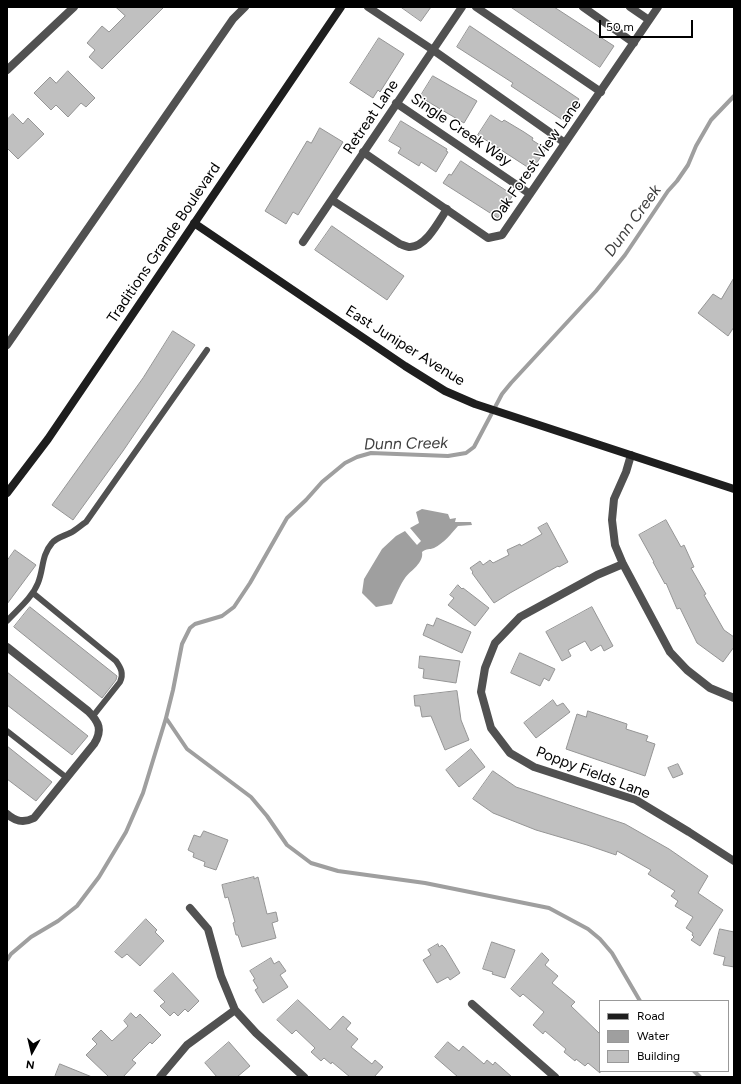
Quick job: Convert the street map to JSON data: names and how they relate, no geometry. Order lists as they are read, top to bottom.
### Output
{
  "streets": {
    "street": [
      "Retreat Lane",
      "Single Creek Way",
      "Oak Forest View Lane",
      "Traditions Grande Boulevard",
      "East Juniper Avenue",
      "Poppy Fields Lane"
    ]
  },
  "crossings": [
    ["Retreat Lane", "Single Creek Way"],
    ["Retreat Lane", "Oak Forest View Lane"],
    ["Single Creek Way", "Oak Forest View Lane"],
    ["Traditions Grande Boulevard", "East Juniper Avenue"]
  ],
  "water": ["Dunn Creek"],
  "legend": ["Road", "Water", "Building"],
  "scale_bar": "50 m",
  "north": "bottom"
}
